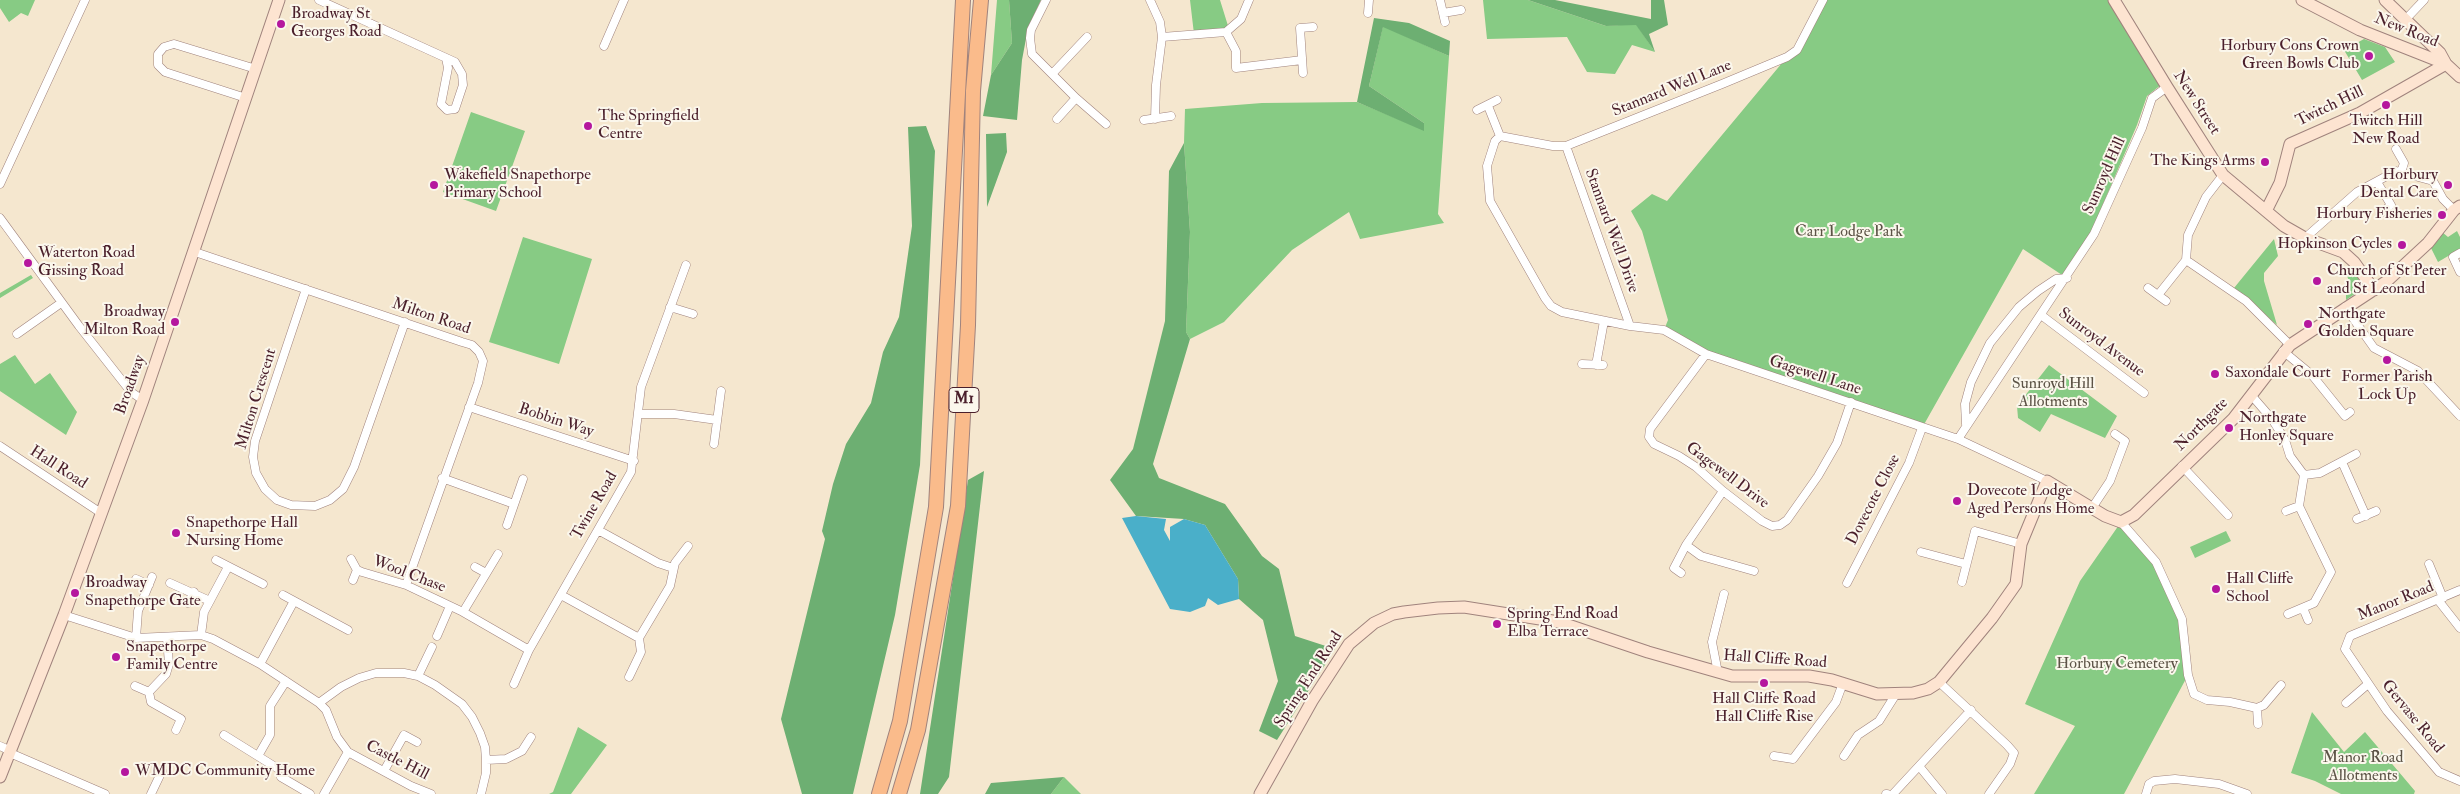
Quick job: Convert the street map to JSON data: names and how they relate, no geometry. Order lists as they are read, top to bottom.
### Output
{
  "streets": {
    "highway": ["M1"],
    "street": [
      "New Road",
      "Stannard Well Lane",
      "New Street",
      "Twitch Hill",
      "Sunroyd Hill",
      "Stannard Well Drive",
      "Milton Road",
      "Sunroyd Avenue",
      "Gagewell Lane",
      "Broadway",
      "Milton Crescent",
      "Bobbin Way",
      "Northgate",
      "Hall Road",
      "Gagewell Drive",
      "Dovecote Close",
      "Twine Road",
      "Wool Chase",
      "Manor Road",
      "Hall Cliffe Road",
      "Spring End Road",
      "Gervase Road",
      "Castle Hill"
    ]
  },
  "crossings": [
    ["New Road", "Twitch Hill"],
    ["Stannard Well Lane", "Stannard Well Drive"],
    ["New Street", "Twitch Hill"],
    ["New Street", "Sunroyd Hill"],
    ["New Street", "Northgate"],
    ["Sunroyd Hill", "Sunroyd Avenue"],
    ["Sunroyd Hill", "Gagewell Lane"],
    ["Stannard Well Drive", "Gagewell Lane"],
    ["Milton Road", "Broadway"],
    ["Milton Road", "Milton Crescent"],
    ["Milton Road", "Bobbin Way"],
    ["Milton Road", "Wool Chase"],
    ["Gagewell Lane", "Gagewell Drive"],
    ["Gagewell Lane", "Dovecote Close"],
    ["Gagewell Lane", "Hall Cliffe Road"],
    ["Broadway", "Hall Road"],
    ["Bobbin Way", "Twine Road"],
    ["Twine Road", "Wool Chase"],
    ["Manor Road", "Gervase Road"],
    ["Hall Cliffe Road", "Spring End Road"]
  ],
  "parks": [
    "Carr Lodge Park",
    "Sunroyd Hill Allotments",
    "Horbury Cemetery",
    "Manor Road Allotments"
  ],
  "places": [
    "Broadway St Georges Road",
    "Horbury Cons Crown Green Bowls Club",
    "Twitch Hill New Road",
    "The Springfield Centre",
    "The Kings Arms",
    "Wakefield Snapethorpe Primary School",
    "Horbury Dental Care",
    "Horbury Fisheries",
    "Hopkinson Cycles",
    "Waterton Road Gissing Road",
    "Church of St Peter and St Leonard",
    "Broadway Milton Road",
    "Northgate Golden Square",
    "Former Parish Lock Up",
    "Saxondale Court",
    "Northgate Honley Square",
    "Dovecote Lodge Aged Persons Home",
    "Snapethorpe Hall Nursing Home",
    "Hall Cliffe School",
    "Broadway Snapethorpe Gate",
    "Spring End Road Elba Terrace",
    "Snapethorpe Family Centre",
    "Hall Cliffe Road Hall Cliffe Rise",
    "WMDC Community Home"
  ]
}
